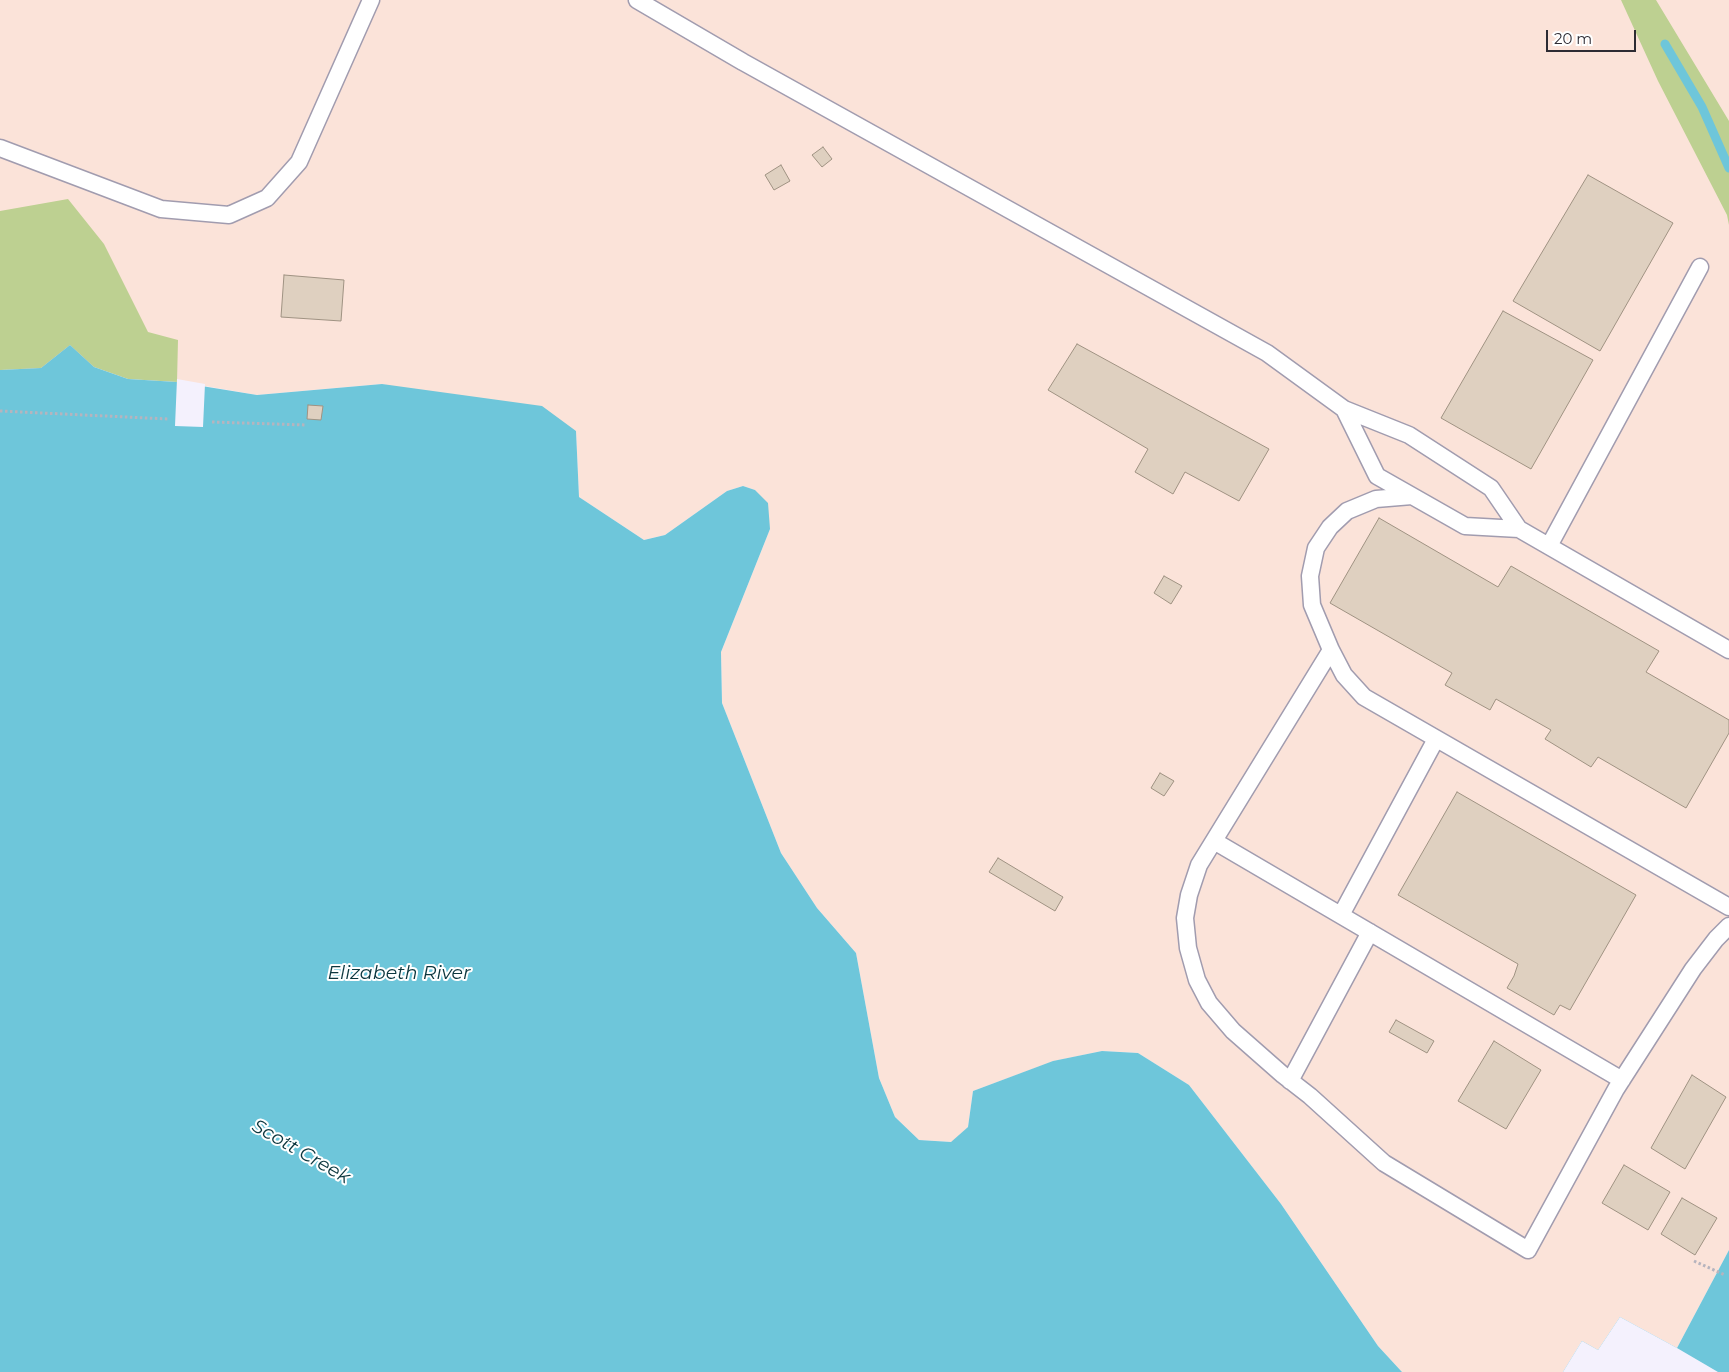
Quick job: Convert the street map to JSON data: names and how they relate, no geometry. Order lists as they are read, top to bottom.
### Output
{
  "water": ["Elizabeth River", "Scott Creek"],
  "scale_bar": "20 m"
}
